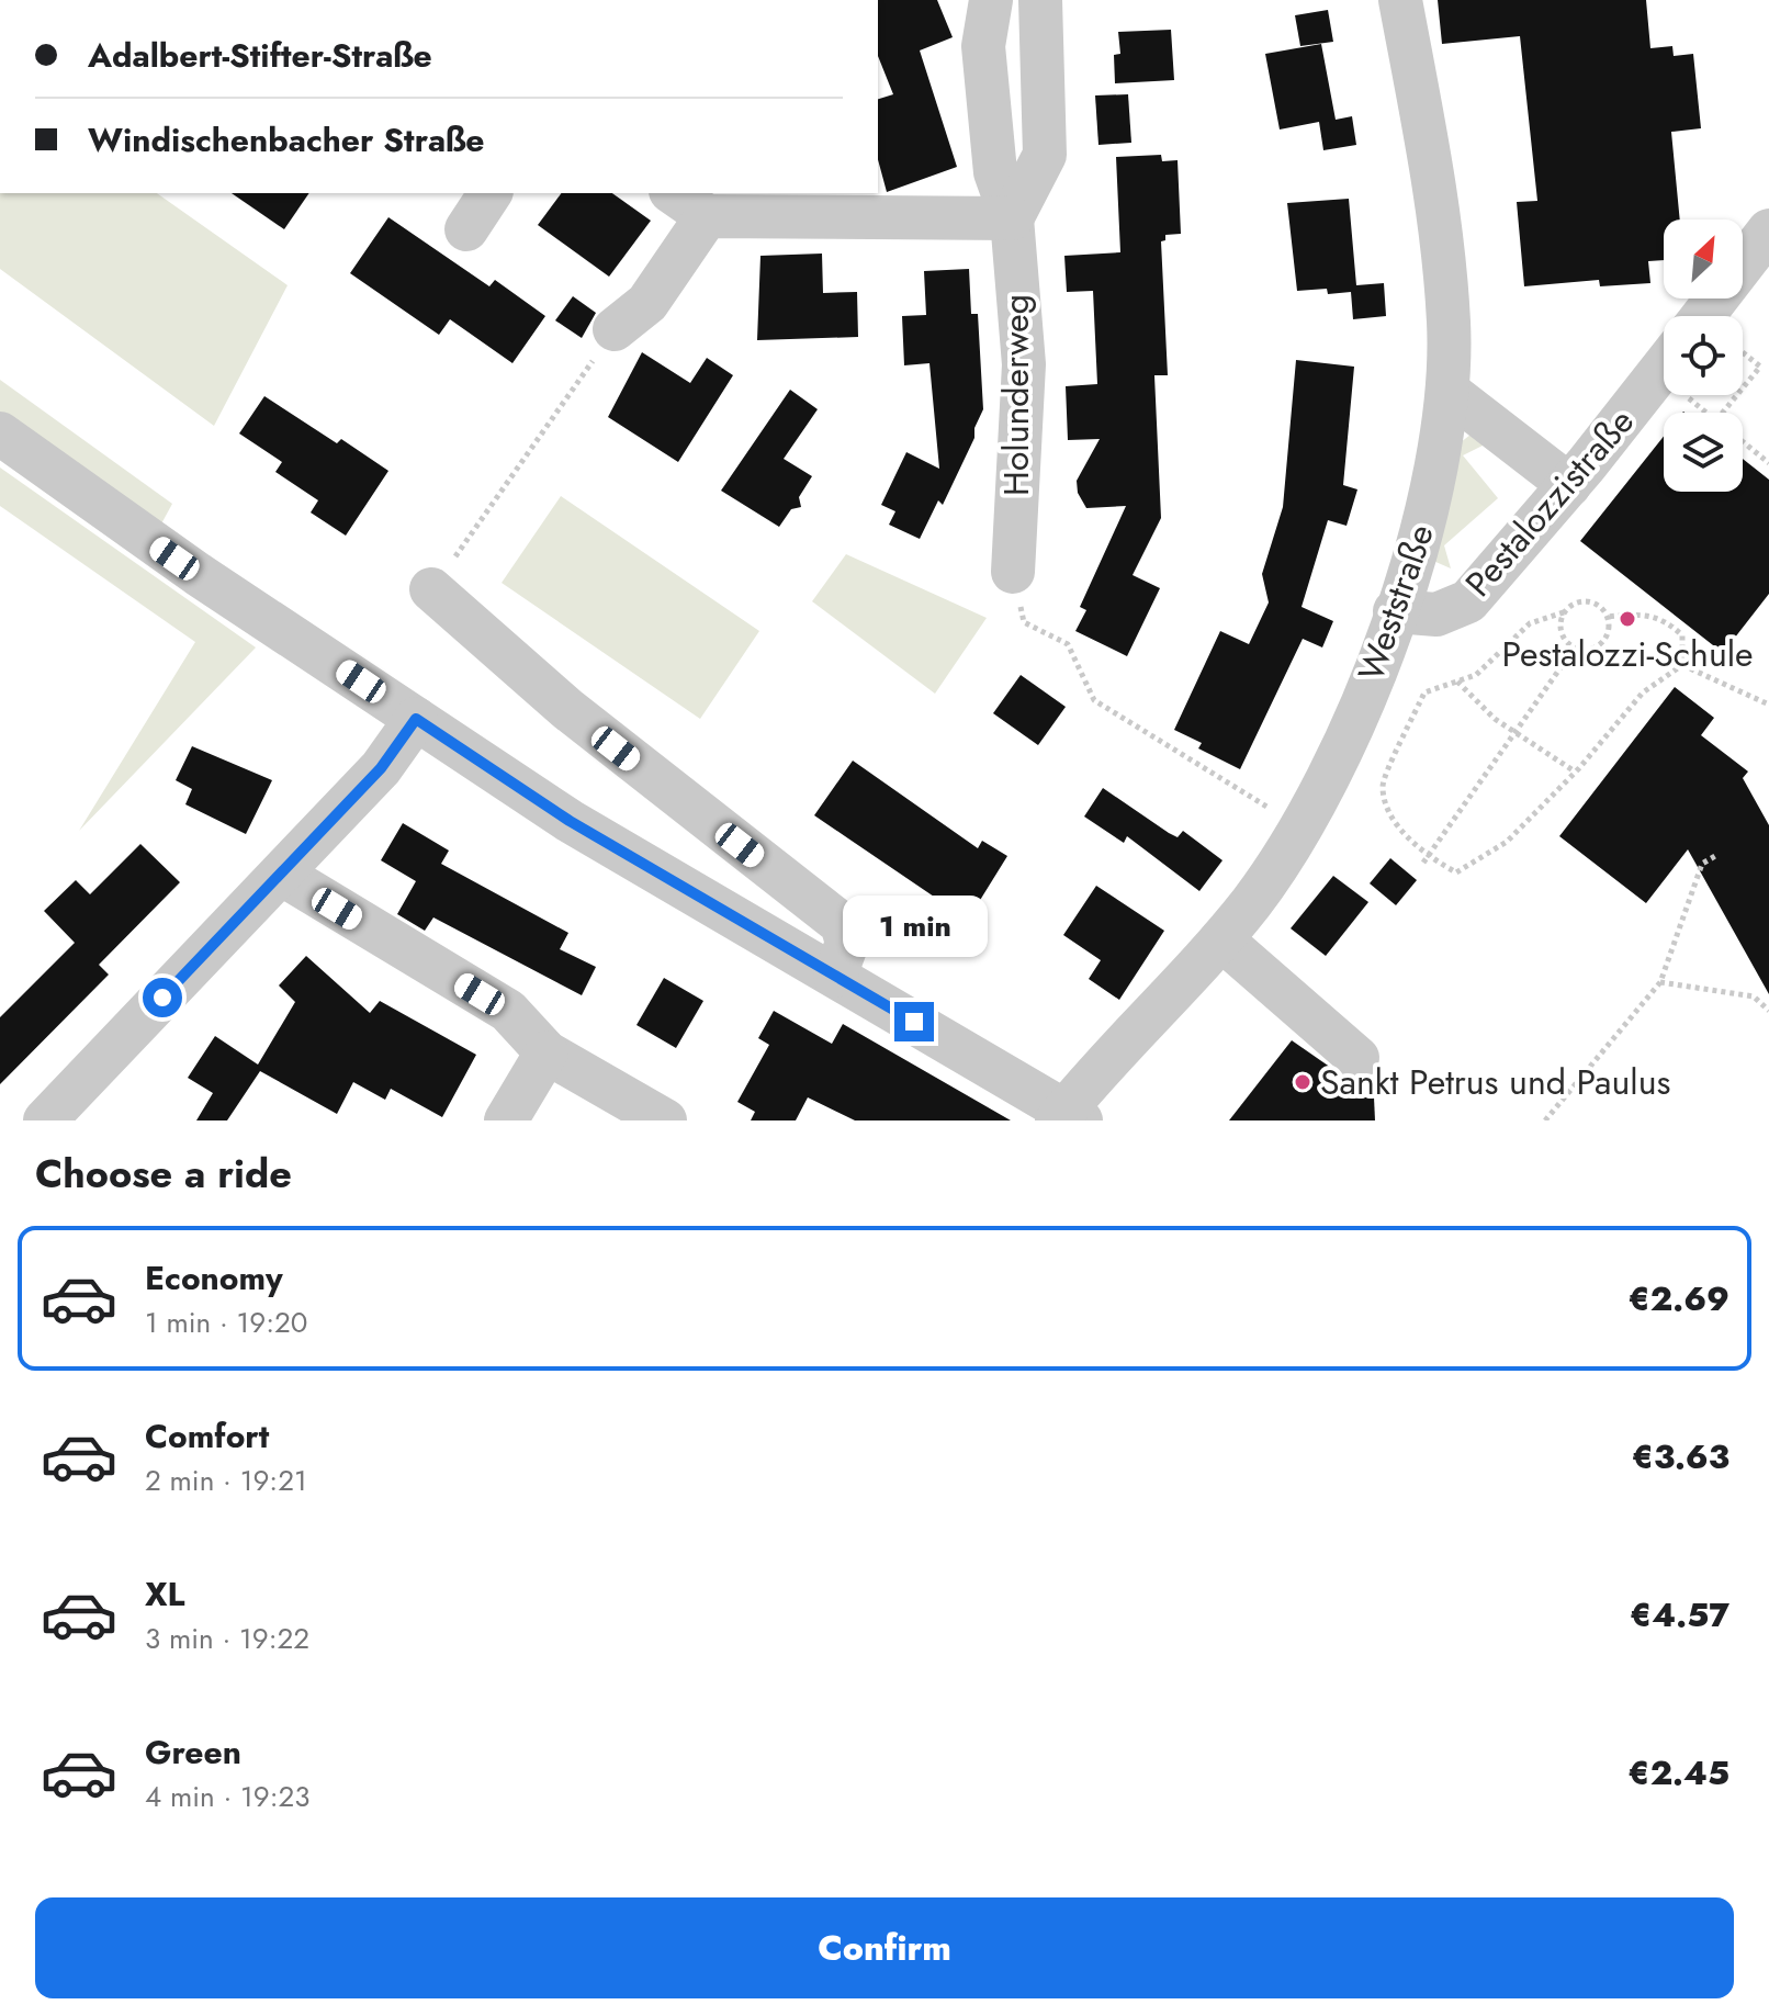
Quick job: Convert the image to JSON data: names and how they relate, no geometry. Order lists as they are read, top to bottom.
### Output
{
  "streets": {
    "street": ["Holunderweg", "Pestalozzistraße", "Weststraße"]
  },
  "crossings": [
    ["Pestalozzistraße", "Weststraße"]
  ],
  "places": ["Pestalozzi-Schule", "Sankt Petrus und Paulus"],
  "north": "top right",
  "page": {
    "banner": ["Adalbert-Stifter-Straße", "Windischenbacher Straße"],
    "bubble": "1 min",
    "heading": "Choose a ride",
    "list": [
      {
        "name": "Economy",
        "note": "1 min · 19:20",
        "value": "€2.69"
      },
      {
        "name": "Comfort",
        "note": "2 min · 19:21",
        "value": "€3.63"
      },
      {
        "name": "XL",
        "note": "3 min · 19:22",
        "value": "€4.57"
      },
      {
        "name": "Green",
        "note": "4 min · 19:23",
        "value": "€2.45"
      }
    ],
    "buttons": "Confirm"
  }
}
